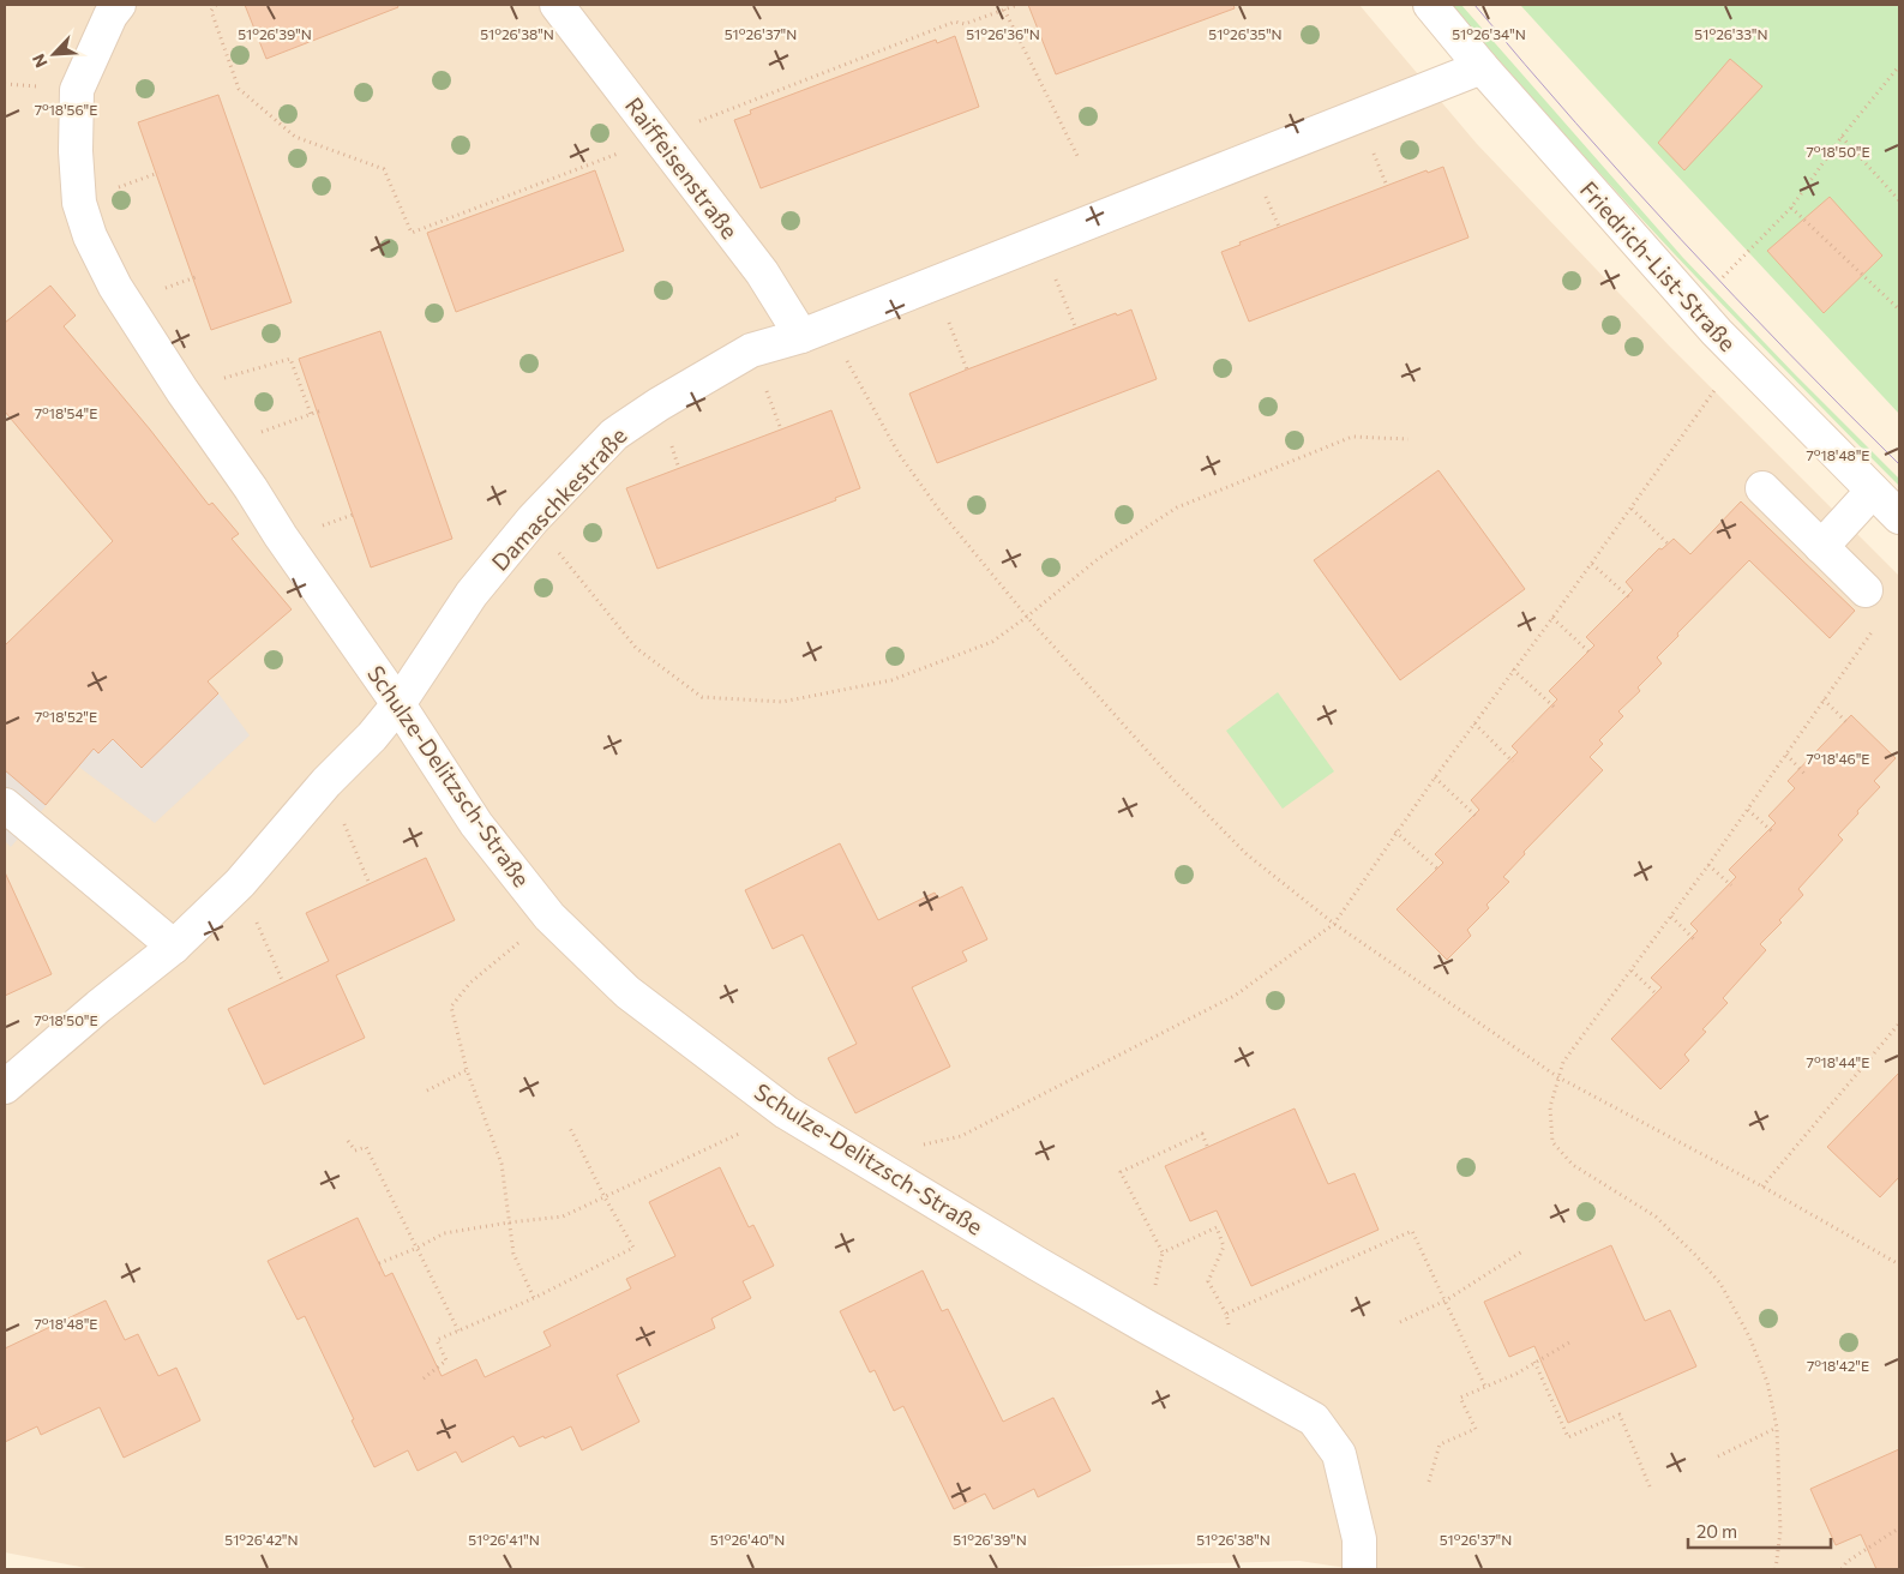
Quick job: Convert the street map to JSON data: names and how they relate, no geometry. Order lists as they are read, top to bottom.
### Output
{
  "streets": {
    "street": [
      "Raiffeisenstraße",
      "Friedrich-List-Straße",
      "Damaschkestraße",
      "Schulze-Delitzsch-Straße"
    ]
  },
  "crossings": [
    ["Raiffeisenstraße", "Damaschkestraße"],
    ["Friedrich-List-Straße", "Damaschkestraße"],
    ["Damaschkestraße", "Schulze-Delitzsch-Straße"]
  ],
  "scale_bar": "20 m",
  "north": "bottom left",
  "coordinates": [
    "51°26'39\"N",
    "51°26'38\"N",
    "51°26'37\"N",
    "51°26'36\"N",
    "51°26'35\"N",
    "51°26'34\"N",
    "51°26'33\"N",
    "7°18'56\"E",
    "7°18'50\"E",
    "7°18'54\"E",
    "7°18'48\"E",
    "7°18'52\"E",
    "7°18'46\"E",
    "7°18'44\"E",
    "7°18'42\"E",
    "51°26'42\"N",
    "51°26'41\"N",
    "51°26'40\"N"
  ]
}
